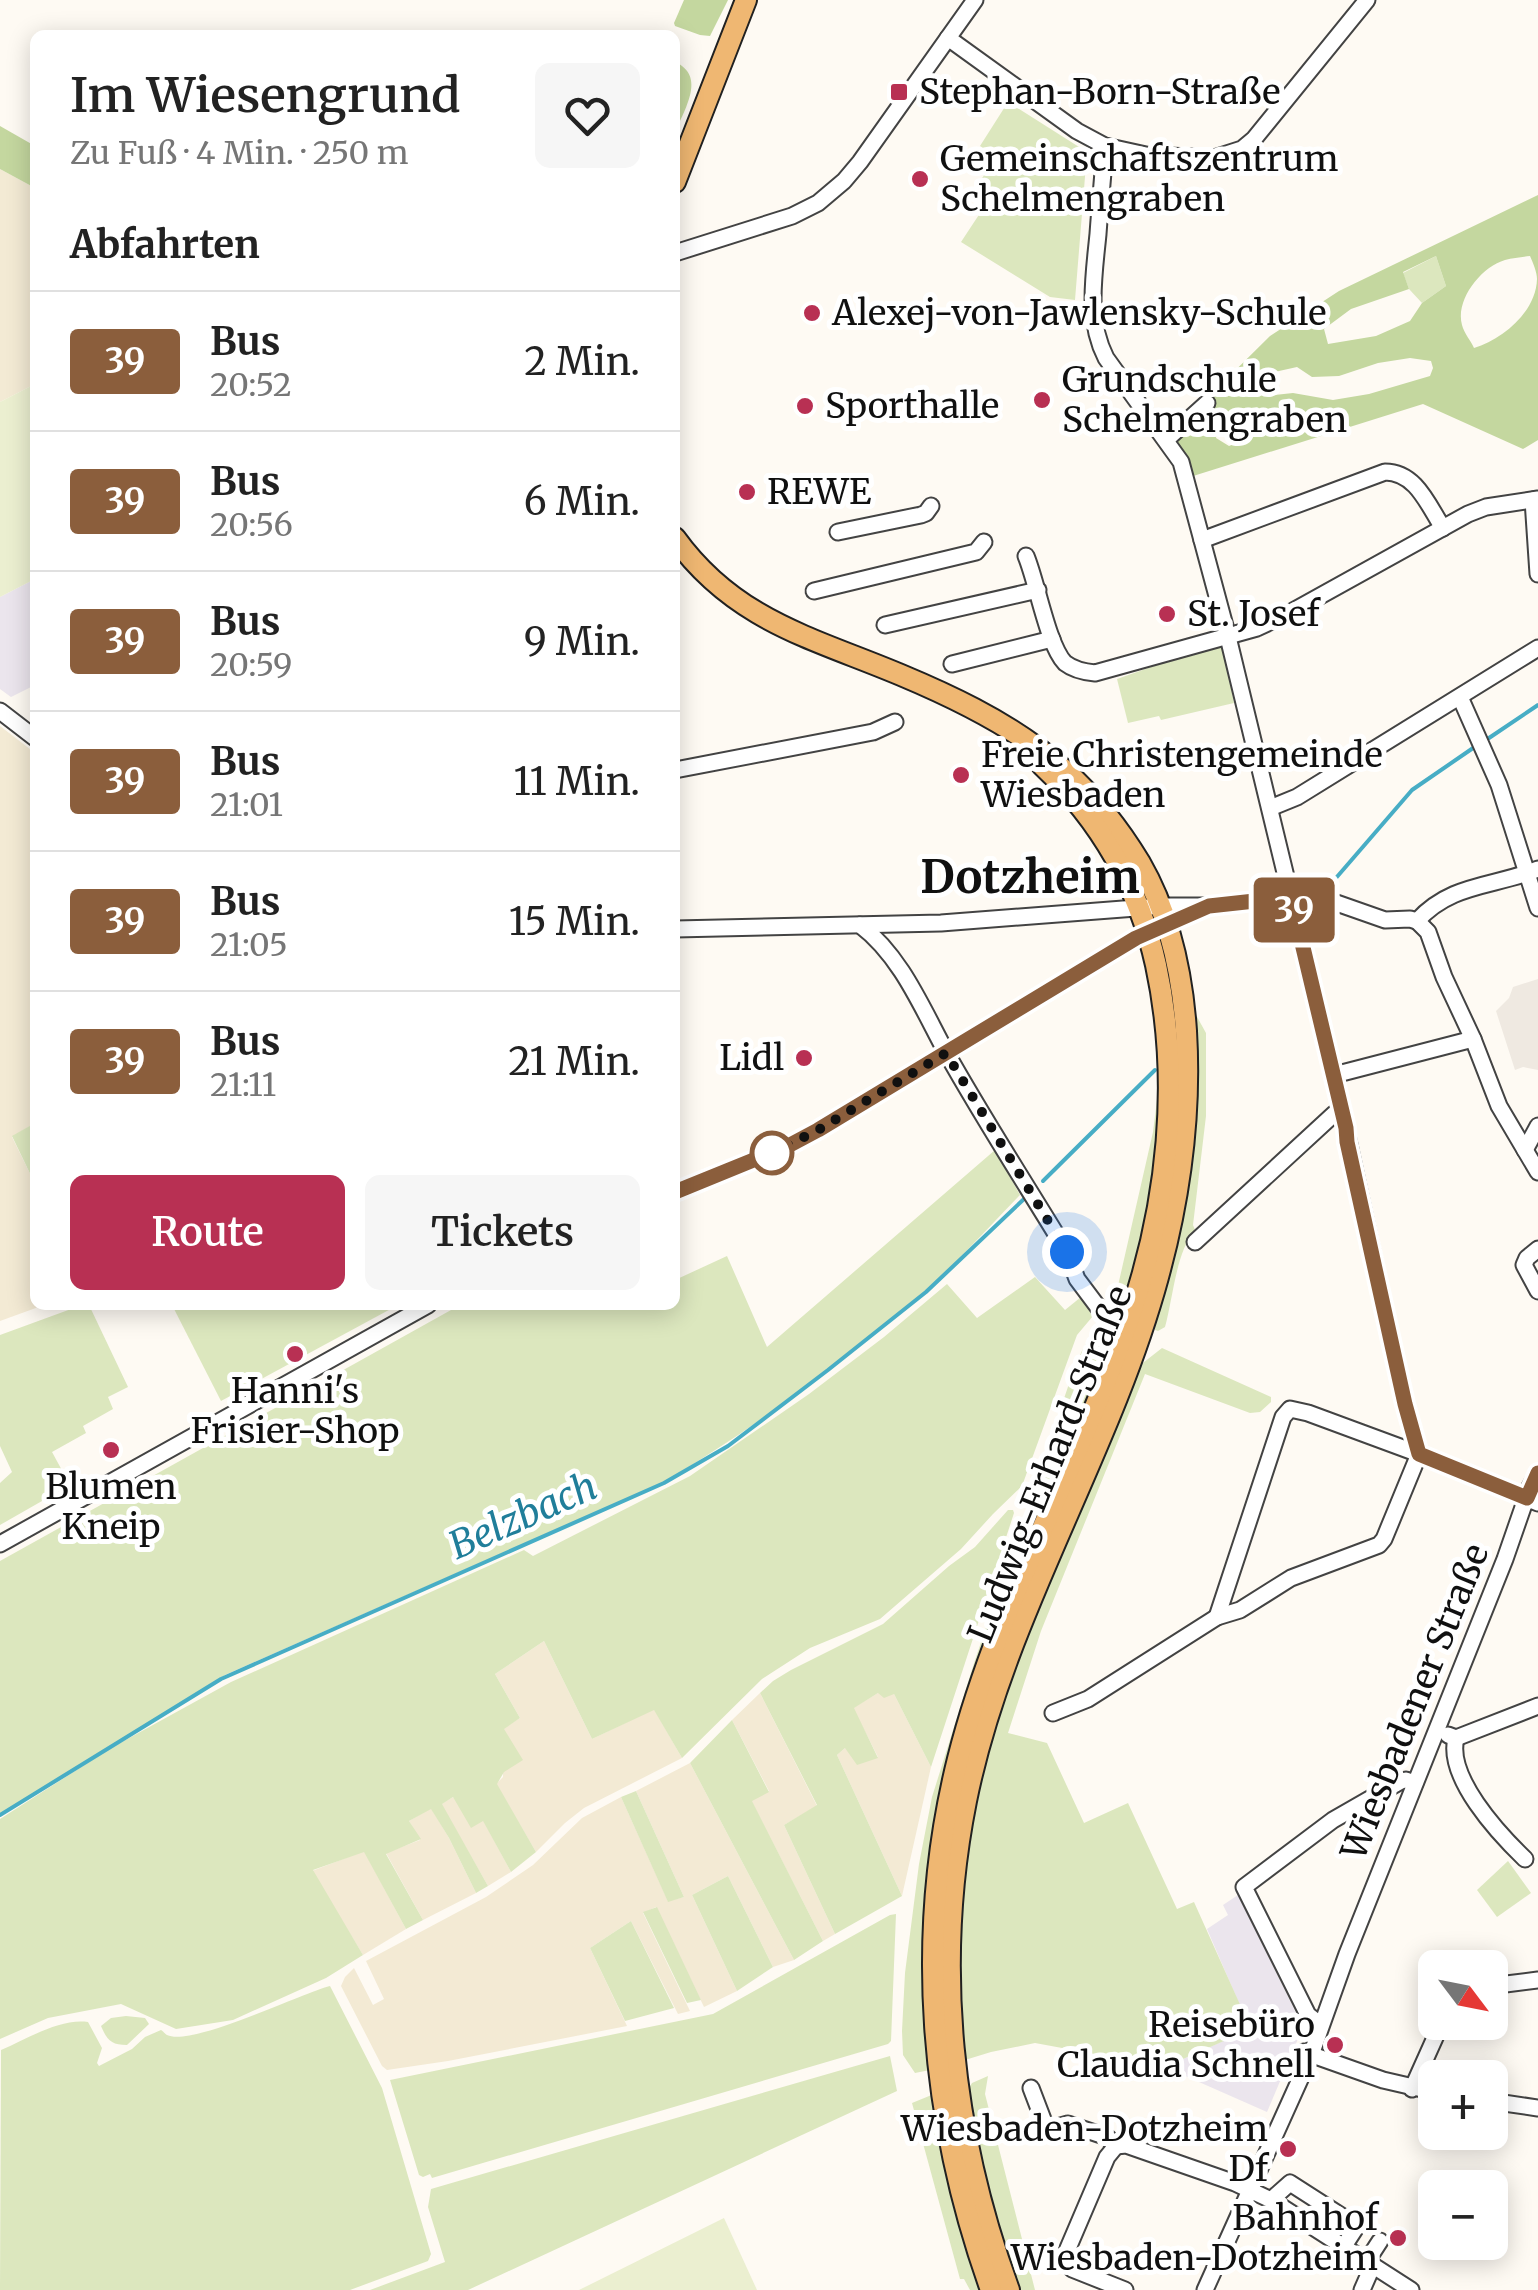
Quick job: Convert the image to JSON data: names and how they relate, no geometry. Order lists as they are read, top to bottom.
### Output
{
  "streets": {
    "main road": ["Ludwig-Erhard-Straße"],
    "street": ["Wiesbadener Straße"]
  },
  "districts": ["Dotzheim"],
  "water": ["Belzbach"],
  "places": {
    "transit": ["Stephan-Born-Straße"],
    "other": [
      "Gemeinschaftszentrum Schelmengraben",
      "Alexej-von-Jawlensky-Schule",
      "Grundschule Schelmengraben",
      "Sporthalle",
      "REWE",
      "St. Josef",
      "Freie Christengemeinde Wiesbaden",
      "Lidl",
      "Hanni's Frisier-Shop",
      "Blumen Kneip",
      "Reisebüro Claudia Schnell",
      "Wiesbaden-Dotzheim Df",
      "Bahnhof Wiesbaden-Dotzheim"
    ]
  },
  "lines": ["bus line 39"],
  "north": "bottom right",
  "page": {
    "on_map": "39",
    "heading": [
      ["Im Wiesengrund", "Zu Fuß · 4 Min. · 250 m"],
      "Abfahrten"
    ],
    "list": [
      {
        "mark": "39",
        "name": "Bus",
        "note": "20:52",
        "value": "2 Min."
      },
      {
        "mark": "39",
        "name": "Bus",
        "note": "20:56",
        "value": "6 Min."
      },
      {
        "mark": "39",
        "name": "Bus",
        "note": "20:59",
        "value": "9 Min."
      },
      {
        "mark": "39",
        "name": "Bus",
        "note": "21:01",
        "value": "11 Min."
      },
      {
        "mark": "39",
        "name": "Bus",
        "note": "21:05",
        "value": "15 Min."
      },
      {
        "mark": "39",
        "name": "Bus",
        "note": "21:11",
        "value": "21 Min."
      }
    ],
    "buttons": ["Route", "Tickets"],
    "map_buttons": ["+", "−"]
  }
}
